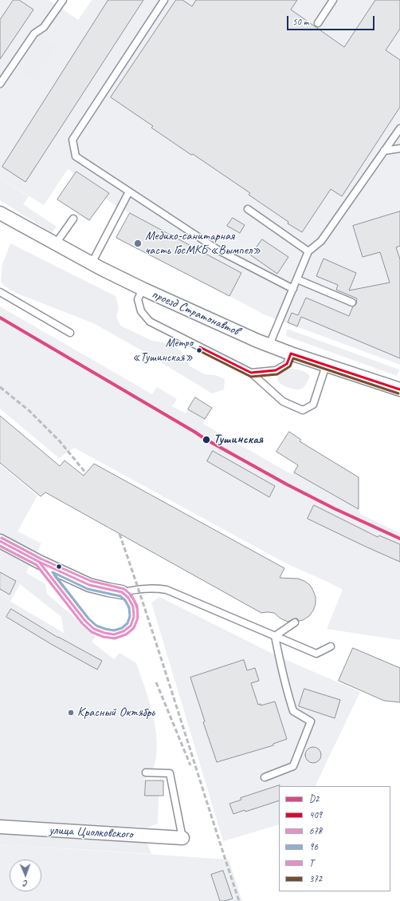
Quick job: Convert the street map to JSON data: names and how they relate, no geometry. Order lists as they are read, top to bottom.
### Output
{
  "streets": {
    "street": ["проезд Стратонавтов", "улица Циолковского"]
  },
  "places": [
    "Медико-санитарная часть ГосМКБ «Вымпел»",
    "Метро «Тушинская»",
    "Тушинская",
    "Красный Октябрь"
  ],
  "lines": [
    "transit line D2",
    "transit line 409",
    "transit line 372",
    "transit line 96",
    "transit line Т",
    "transit line 678"
  ],
  "legend": [
    "D2",
    "409",
    "678",
    "96",
    "Т",
    "372"
  ],
  "scale_bar": "50 m",
  "north": "bottom"
}
